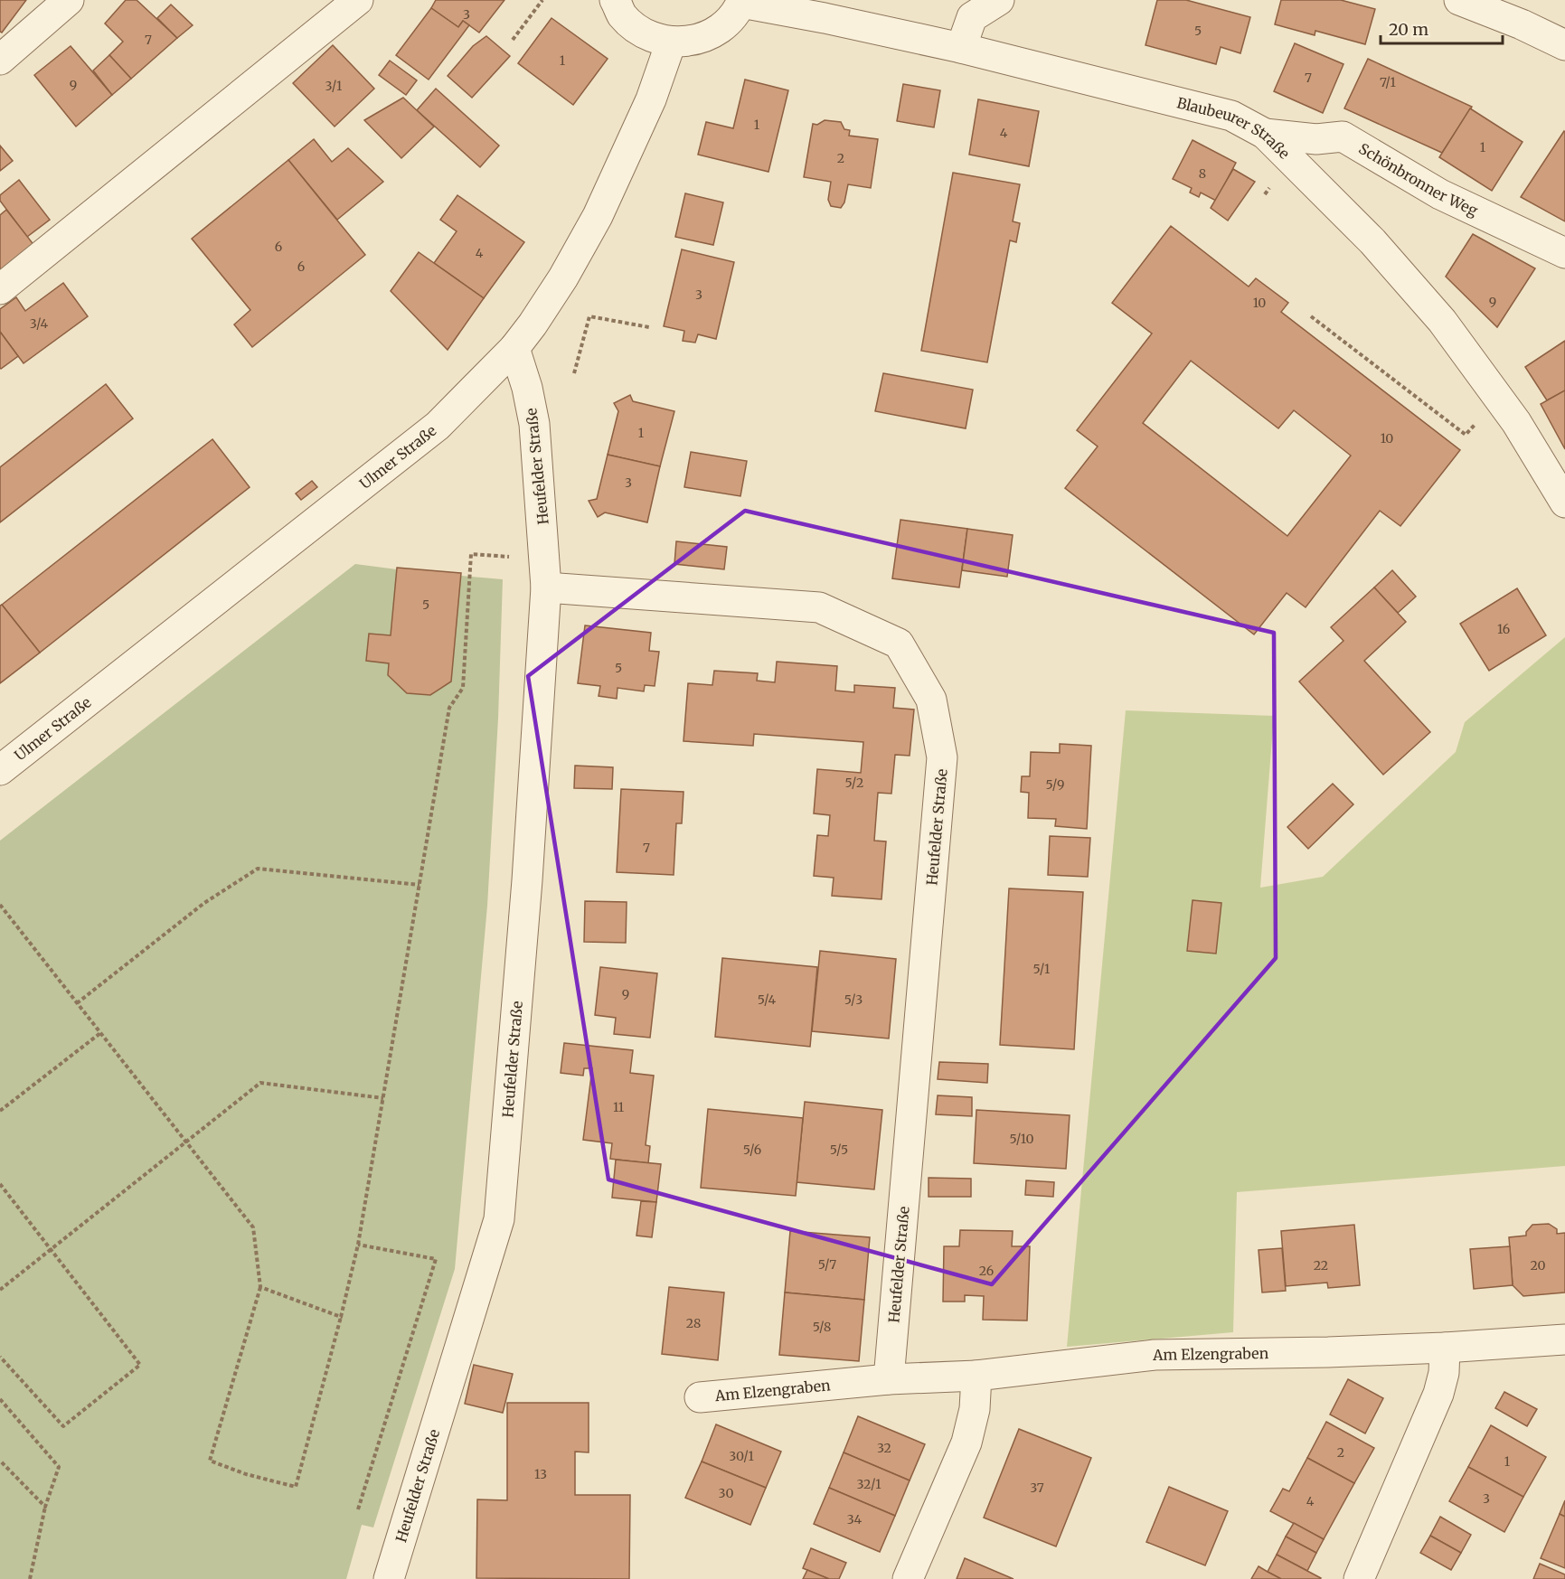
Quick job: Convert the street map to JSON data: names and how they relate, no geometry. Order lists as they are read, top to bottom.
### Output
{
  "streets": {
    "street": [
      "Blaubeurer Straße",
      "Schönbronner Weg",
      "Ulmer Straße",
      "Heufelder Straße",
      "Am Elzengraben"
    ]
  },
  "crossings": [
    ["Blaubeurer Straße", "Schönbronner Weg"],
    ["Ulmer Straße", "Heufelder Straße"],
    ["Heufelder Straße", "Am Elzengraben"]
  ],
  "house_numbers": [
    "3",
    "5",
    "7",
    "1",
    "7",
    "7/1",
    "9",
    "3/1",
    "1",
    "4",
    "1",
    "2",
    "8",
    "6",
    "4",
    "6",
    "3",
    "9",
    "10",
    "3/4",
    "1",
    "10",
    "3",
    "5",
    "16",
    "5",
    "5/2",
    "5/9",
    "7",
    "5/1",
    "9",
    "5/4",
    "5/3",
    "11",
    "5/10",
    "5/6",
    "5/5",
    "5/7",
    "22",
    "20",
    "26",
    "28",
    "5/8",
    "32",
    "2",
    "30/1",
    "1",
    "13",
    "32/1",
    "37",
    "30",
    "3",
    "4",
    "34"
  ],
  "scale_bar": "20 m"
}
